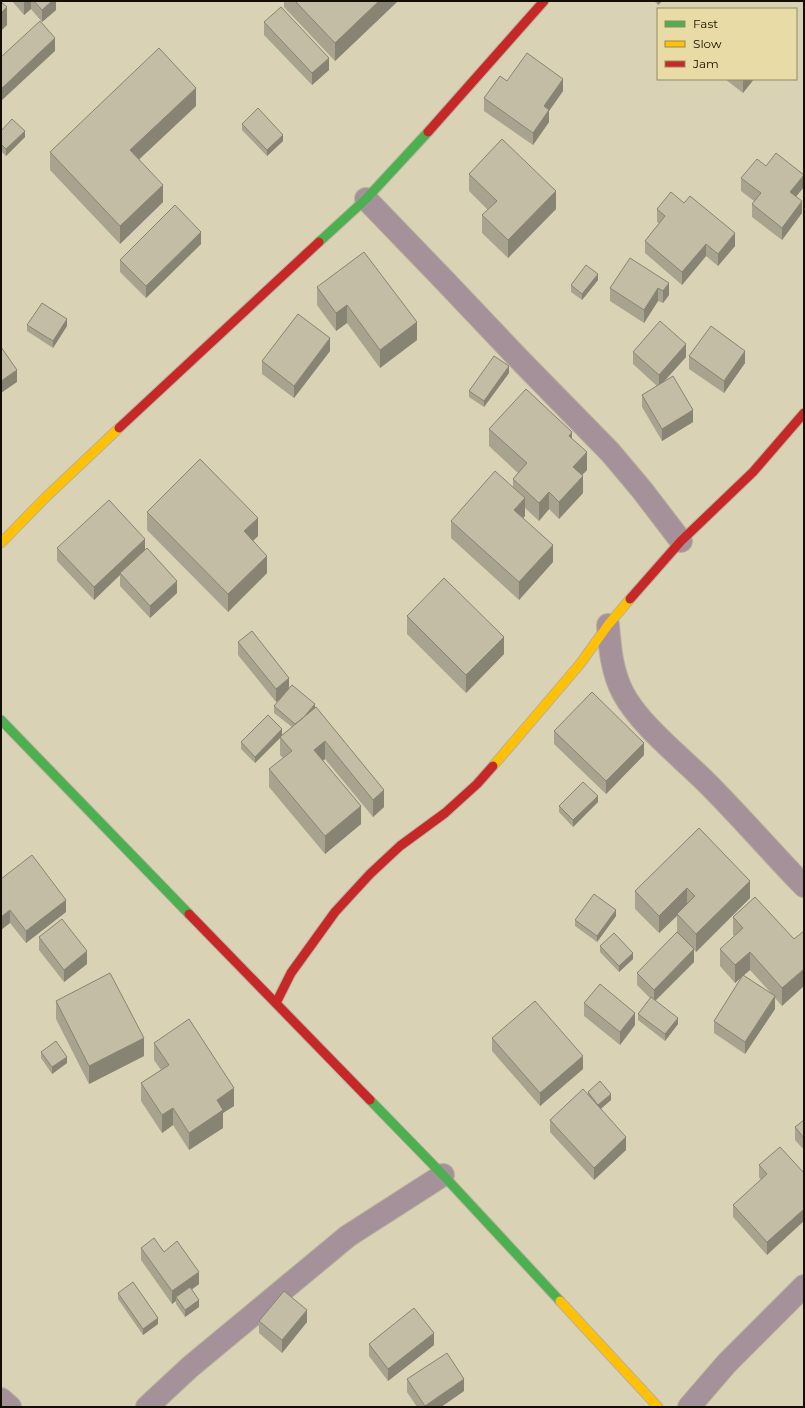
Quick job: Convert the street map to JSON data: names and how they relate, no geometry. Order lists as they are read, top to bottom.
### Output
{
  "legend": ["Fast", "Slow", "Jam"]
}
